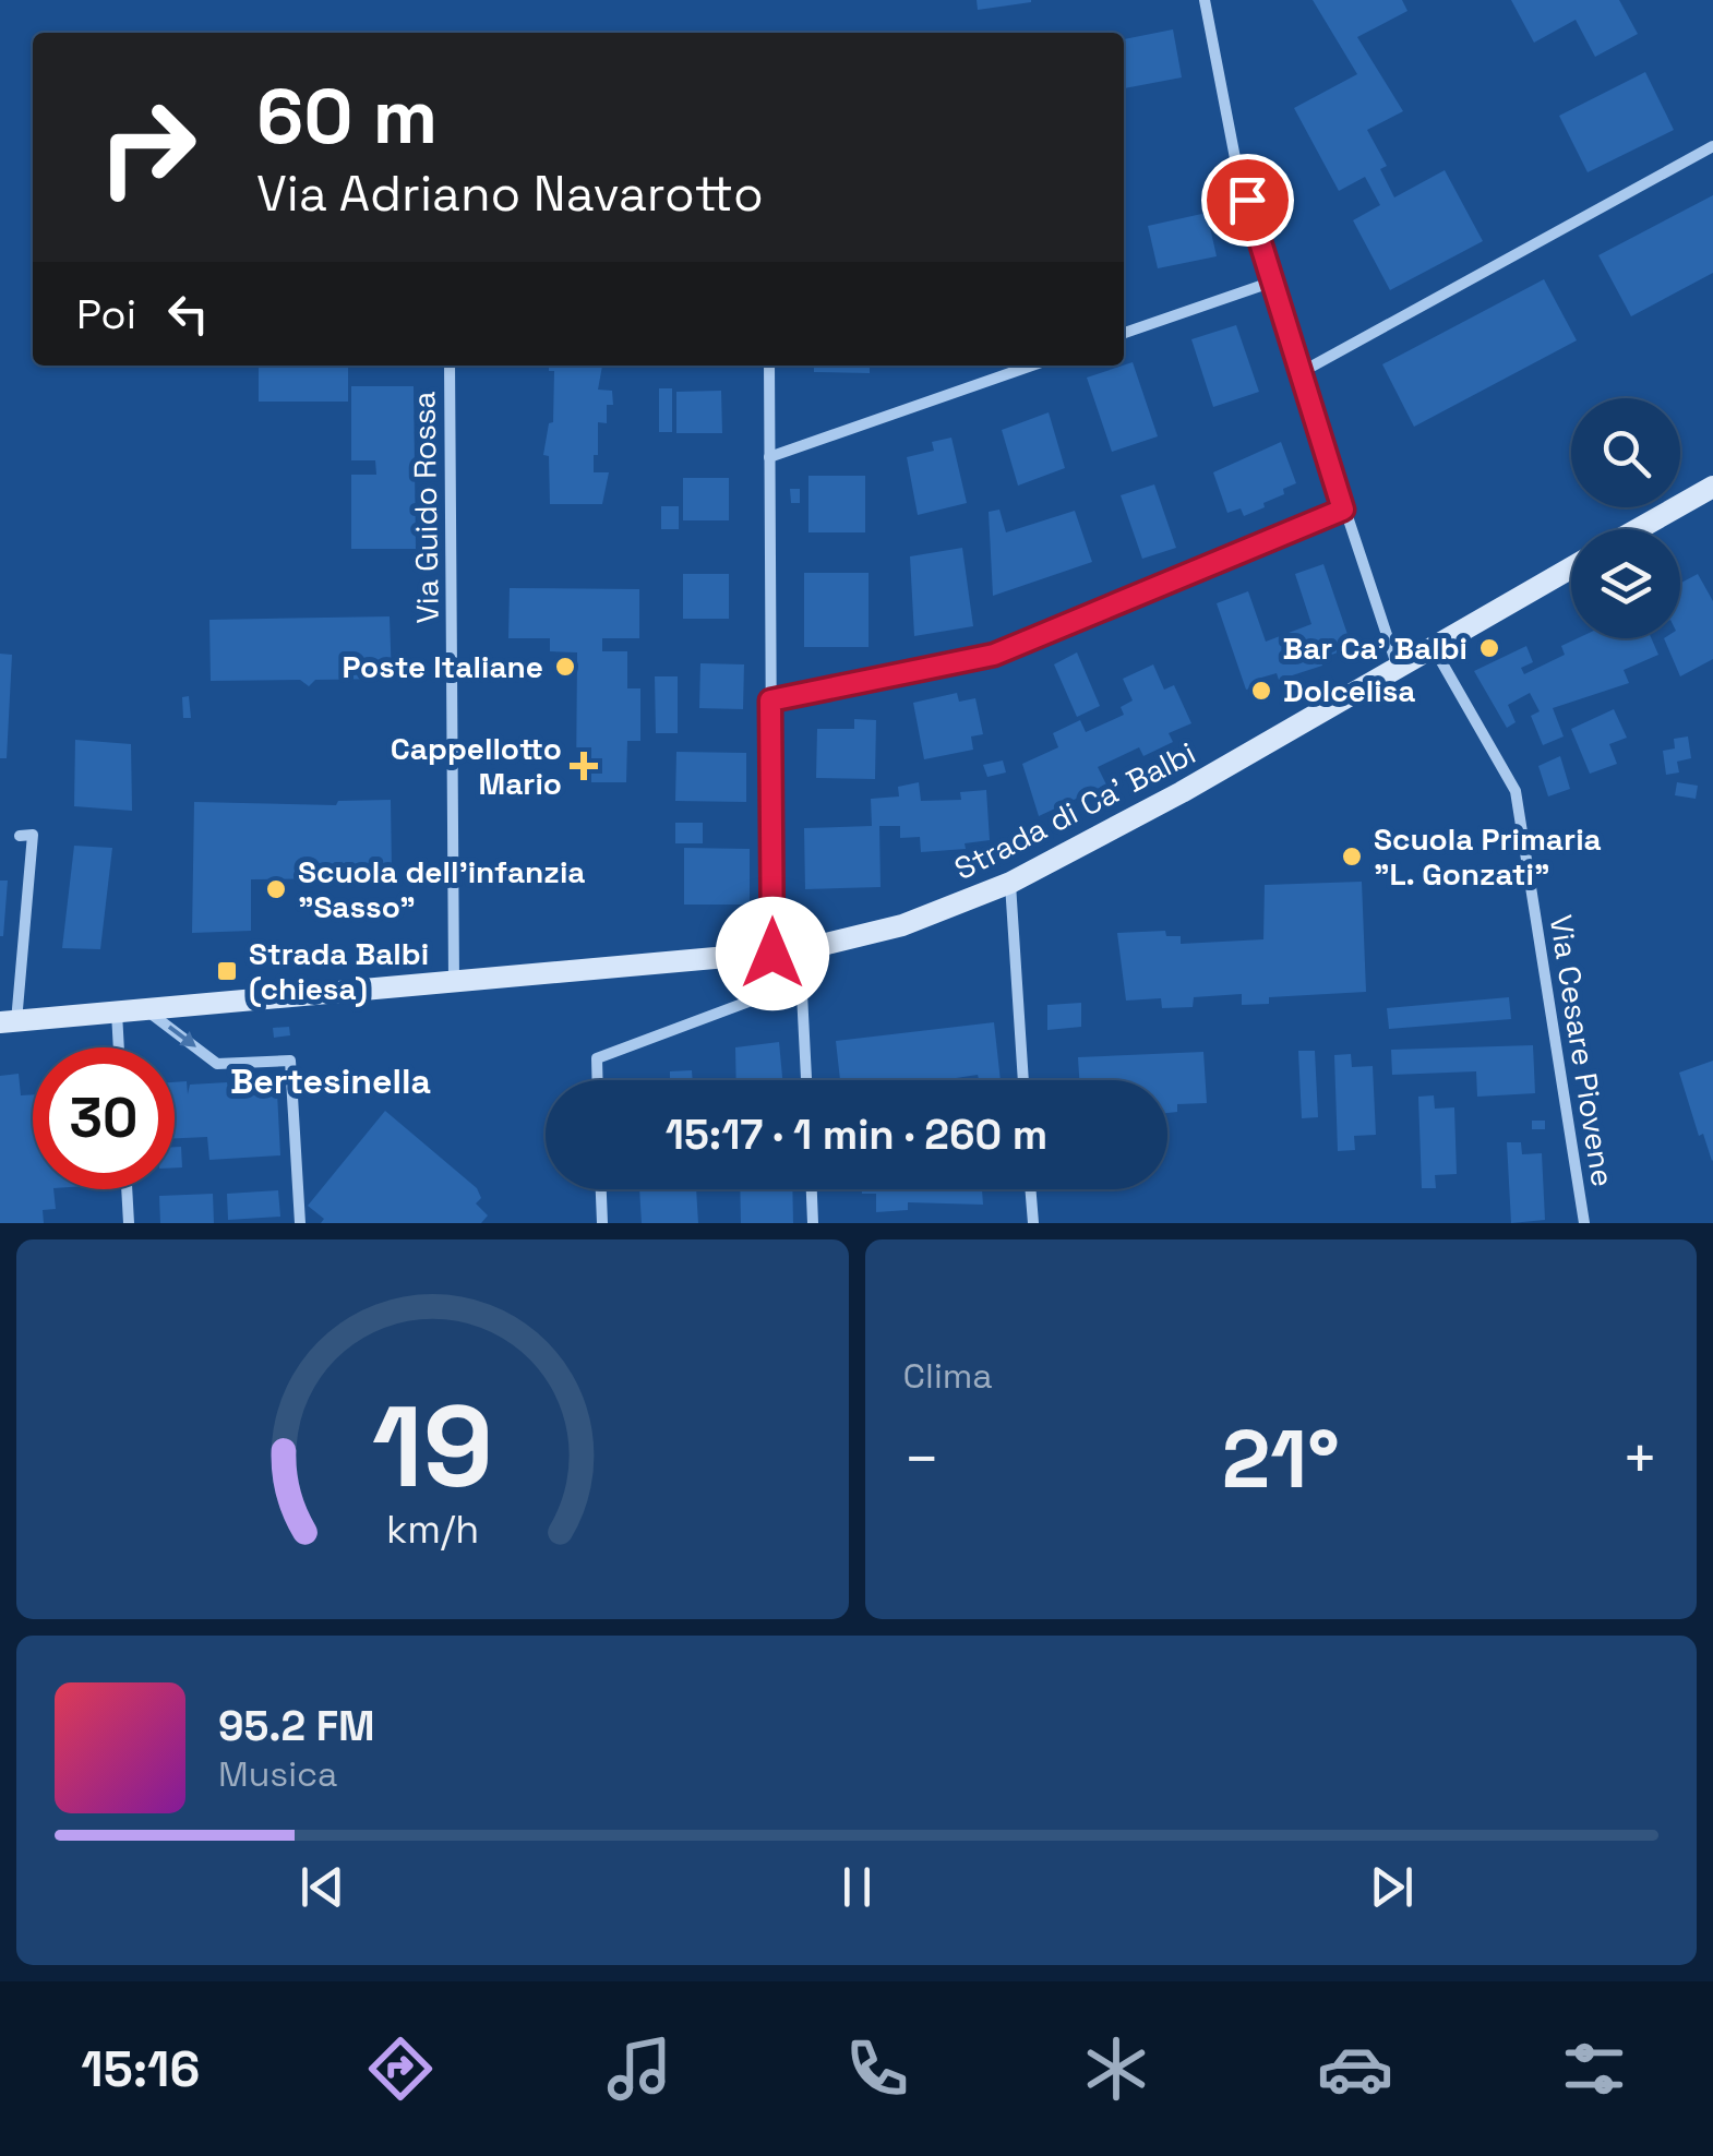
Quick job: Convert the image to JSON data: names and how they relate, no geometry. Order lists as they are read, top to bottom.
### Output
{
  "streets": {
    "main road": ["Strada di Ca' Balbi"],
    "street": ["Via Guido Rossa", "Via Cesare Piovene"]
  },
  "crossings": [
    ["Via Guido Rossa", "Strada di Ca' Balbi"],
    ["Strada di Ca' Balbi", "Via Cesare Piovene"]
  ],
  "districts": ["Bertesinella"],
  "places": {
    "other": [
      "Bar Ca' Balbi",
      "Poste Italiane",
      "Dolcelisa",
      "Scuola Primaria \"L. Gonzati\"",
      "Scuola dell'infanzia \"Sasso\""
    ],
    "health": ["Cappellotto Mario"],
    "transit": ["Strada Balbi (chiesa)"]
  },
  "page": {
    "turn": ["60 m", "Via Adriano Navarotto"],
    "then": "Poi",
    "limit": "30",
    "trip": "15:17 · 1 min · 260 m",
    "tile": "Clima",
    "heat": ["−", "21°", "+"],
    "song": ["95.2 FM", "Musica"],
    "tabs": "15:16",
    "gauge": ["19", "km/h"]
  }
}
